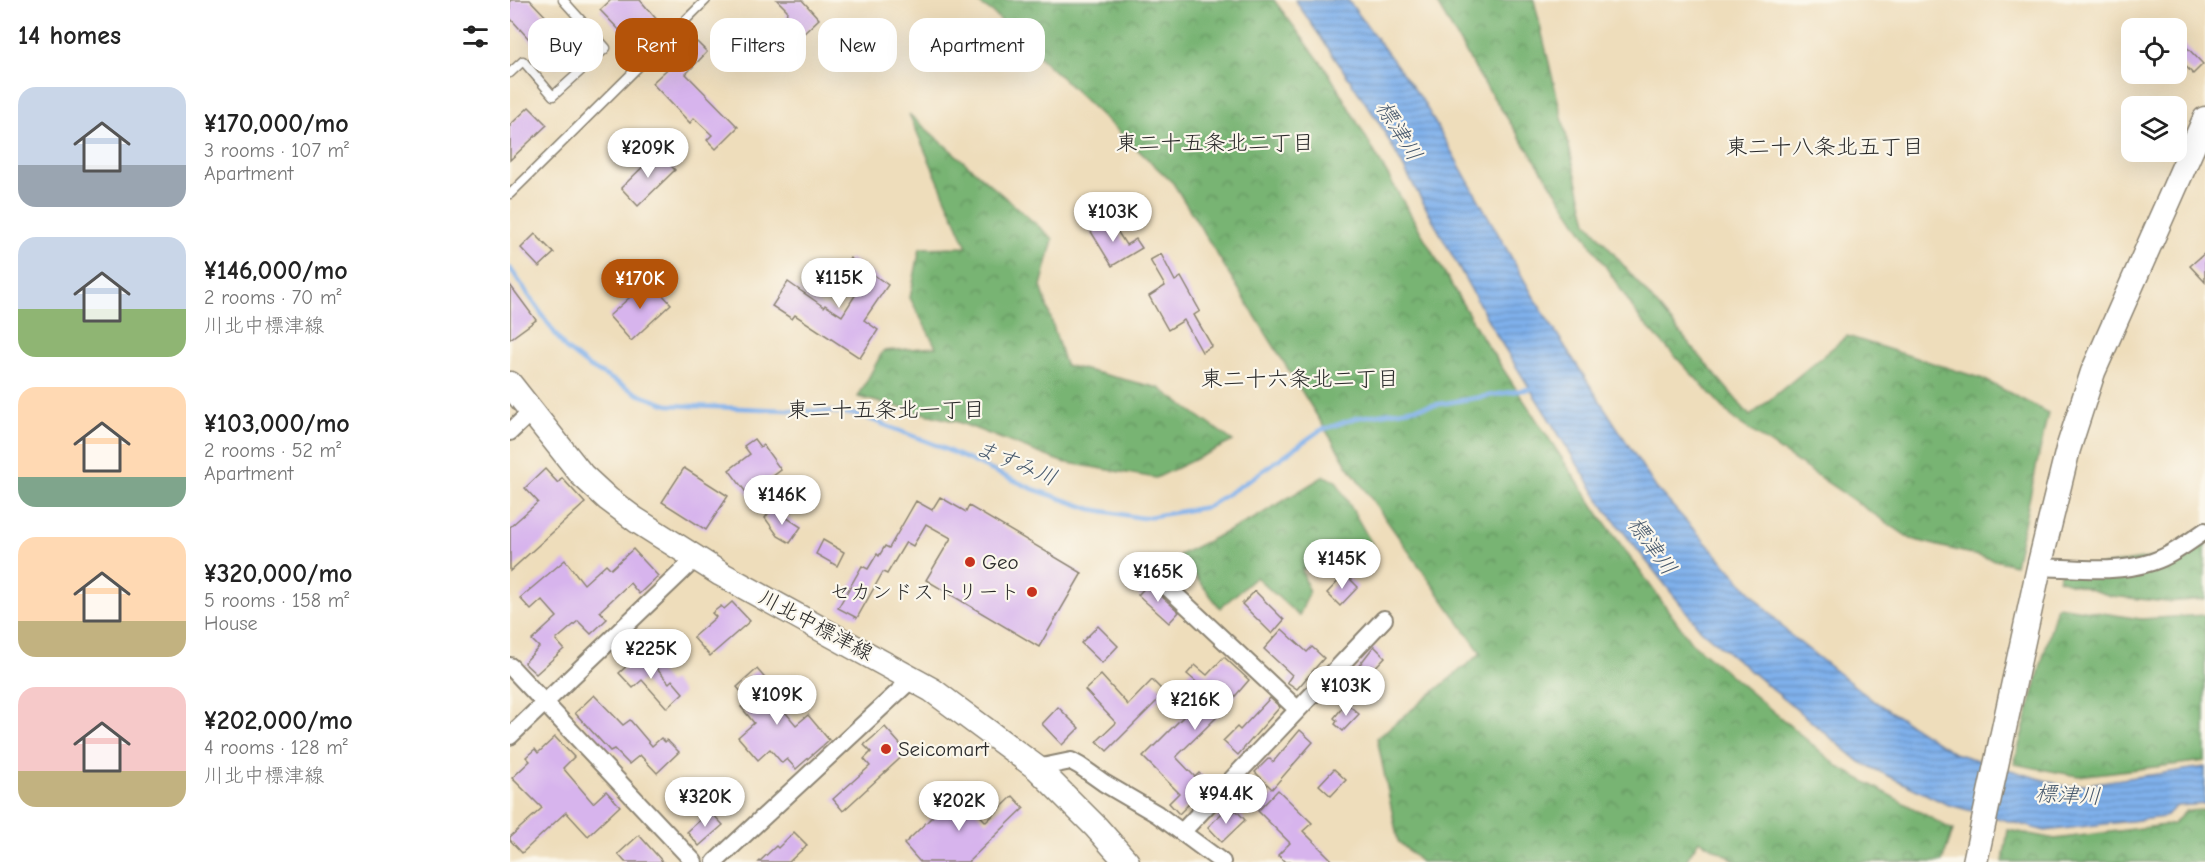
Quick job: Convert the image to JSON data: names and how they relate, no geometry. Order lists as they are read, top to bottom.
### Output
{
  "streets": {
    "main road": ["川北中標津線"]
  },
  "districts": [
    "東二十五条北二丁目",
    "東二十八条北五丁目",
    "東二十六条北二丁目",
    "東二十五条北一丁目"
  ],
  "water": ["標津川", "ますみ川"],
  "places": ["Geo", "セカンドストリート", "Seicomart"],
  "page": {
    "heading": "14 homes",
    "chip": [
      "Buy",
      "Rent",
      "Filters",
      "New",
      "Apartment"
    ],
    "list": [
      {
        "name": "¥170,000/mo",
        "note": "3 rooms · 107 m² · Apartment"
      },
      {
        "name": "¥146,000/mo",
        "note": "2 rooms · 70 m² · 川北中標津線"
      },
      {
        "name": "¥103,000/mo",
        "note": "2 rooms · 52 m² · Apartment"
      },
      {
        "name": "¥320,000/mo",
        "note": "5 rooms · 158 m² · House"
      },
      {
        "name": "¥202,000/mo",
        "note": "4 rooms · 128 m² · 川北中標津線"
      }
    ],
    "price": [
      "¥209K",
      "¥103K",
      "¥115K",
      "¥170K",
      "¥146K",
      "¥145K",
      "¥165K",
      "¥225K",
      "¥103K",
      "¥109K",
      "¥216K",
      "¥94.4K",
      "¥320K",
      "¥202K"
    ]
  }
}
